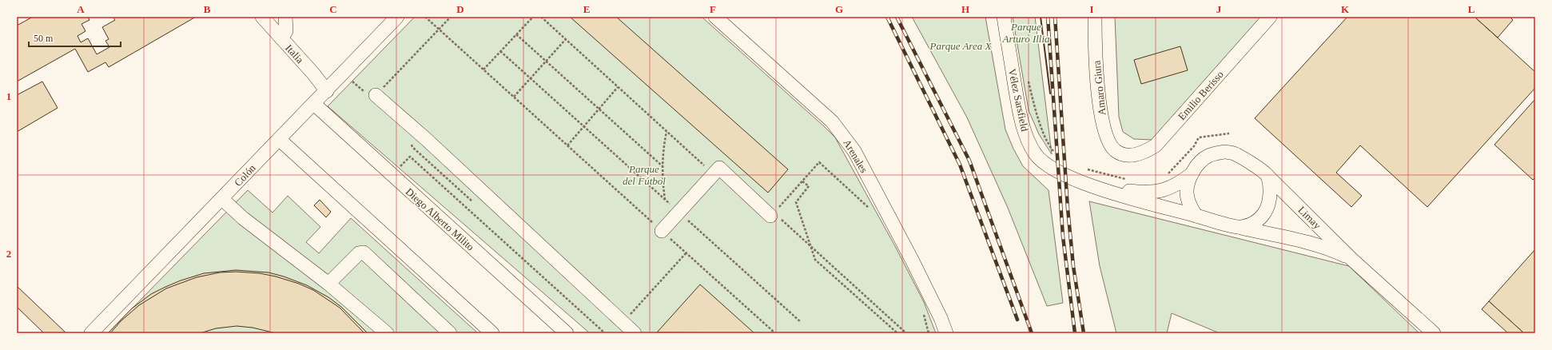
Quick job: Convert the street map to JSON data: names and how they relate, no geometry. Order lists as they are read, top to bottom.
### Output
{
  "streets": {
    "street": [
      "Italia",
      "Amaro Giura",
      "Emilio Berisso",
      "Vélez Sarsfield",
      "Arenales",
      "Colón",
      "Limay",
      "Diego Alberto Milito"
    ]
  },
  "crossings": [
    ["Italia", "Colón"],
    ["Amaro Giura", "Emilio Berisso"],
    ["Vélez Sarsfield", "Limay"],
    ["Colón", "Diego Alberto Milito"]
  ],
  "parks": ["Parque Arturo Illia", "Parque Area X", "Parque del Fútbol"],
  "scale_bar": "50 m",
  "grid": {
    "columns": [
      "A",
      "B",
      "C",
      "D",
      "E",
      "F",
      "G",
      "H",
      "I",
      "J",
      "K",
      "L"
    ],
    "rows": ["1", "2"]
  }
}
